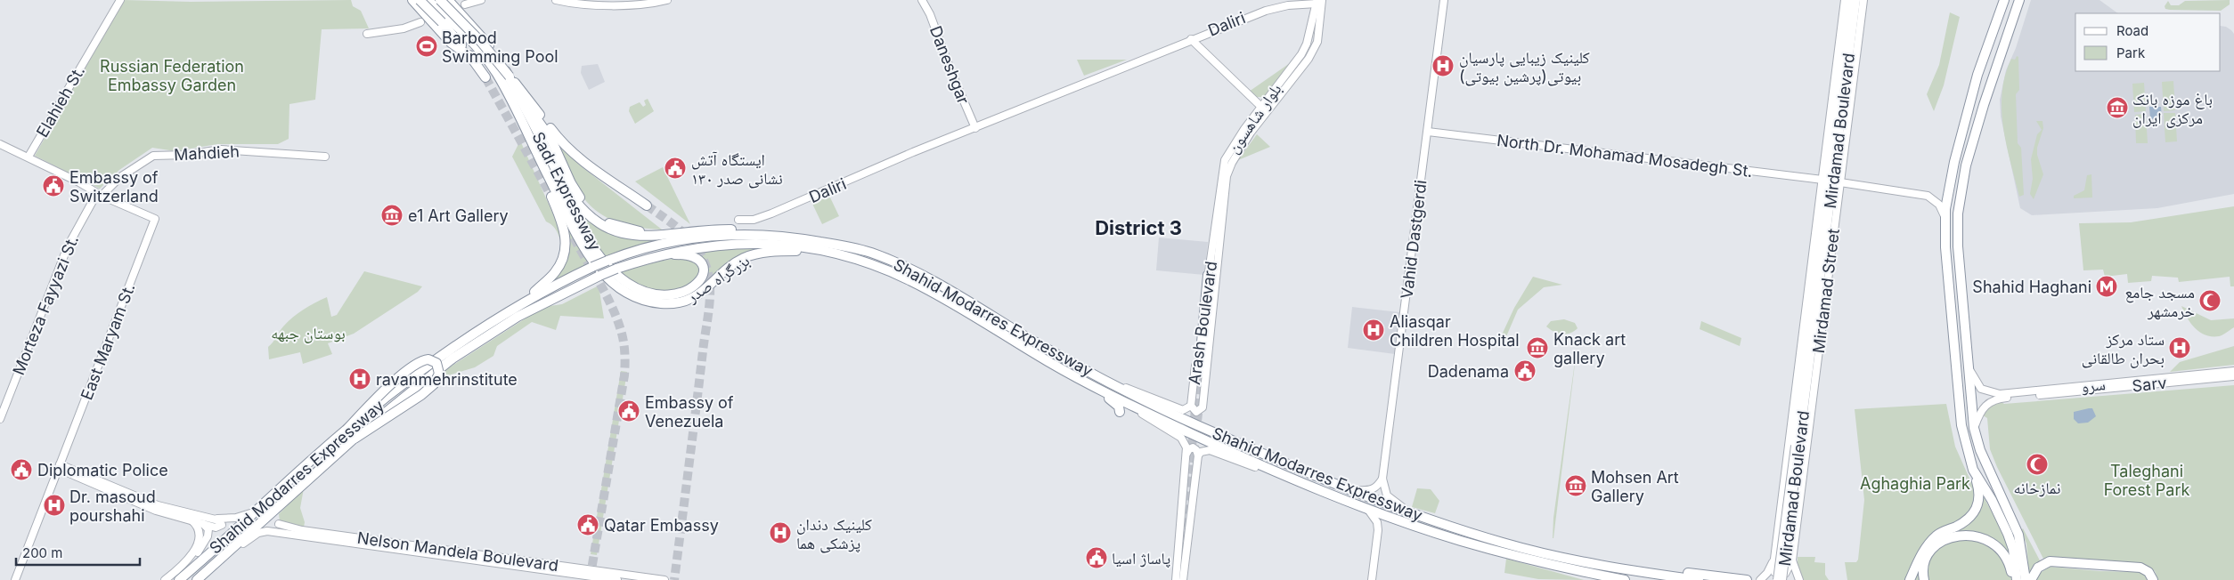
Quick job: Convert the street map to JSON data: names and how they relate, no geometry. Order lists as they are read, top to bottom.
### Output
{
  "streets": {
    "highway": ["Sadr Expressway", "بزرگراه صدر", "Shahid Modarres Expressway"],
    "main road": [
      "Daliri",
      "Daneshgar",
      "Elahieh St.",
      "بلوار شاهسون",
      "Mirdamad Boulevard",
      "Mahdieh",
      "North Dr. Mohamad Mosadegh St.",
      "Vahid Dastgerdi",
      "Mirdamad Street",
      "Morteza Fayyazi St.",
      "Arash Boulevard",
      "East Maryam St.",
      "Sarv",
      "سرو",
      "Nelson Mandela Boulevard"
    ]
  },
  "crossings": [
    ["Daliri", "Daneshgar"],
    ["Daliri", "بلوار شاهسون"],
    ["بلوار شاهسون", "Arash Boulevard"],
    ["Mahdieh", "Morteza Fayyazi St."],
    ["Mahdieh", "East Maryam St."],
    ["North Dr. Mohamad Mosadegh St.", "Vahid Dastgerdi"],
    ["North Dr. Mohamad Mosadegh St.", "Mirdamad Street"],
    ["Sadr Expressway", "بزرگراه صدر"],
    ["Sadr Expressway", "Shahid Modarres Expressway"],
    ["بزرگراه صدر", "Shahid Modarres Expressway"],
    ["Morteza Fayyazi St.", "East Maryam St."],
    ["Shahid Modarres Expressway", "Nelson Mandela Boulevard"]
  ],
  "districts": ["District 3"],
  "parks": [
    "Russian Federation Embassy Garden",
    "بوستان جبهه",
    "Taleghani Forest Park",
    "Aghaghia Park"
  ],
  "places": {
    "sports": ["Barbod Swimming Pool"],
    "hospital": [
      "کلینیک زیبایی پارسیان بیوتی(پرشین بیوتی)",
      "Aliasqar Children Hospital",
      "ستاد مرکز بحران طالقانی",
      "ravanmehrinstitute",
      "Dr. masoud pourshahi",
      "کلینیک دندان پزشکی هما"
    ],
    "museum": [
      "باغ موزه بانک مرکزی ایران",
      "e1 Art Gallery",
      "Knack art gallery",
      "Mohsen Art Gallery"
    ],
    "public building": [
      "ایستگاه آتش نشانی صدر ۱۳۰",
      "Embassy of Switzerland",
      "Dadenama",
      "Embassy of Venezuela",
      "Diplomatic Police",
      "Qatar Embassy",
      "پاساژ اسیا"
    ],
    "metro station": ["Shahid Haghani"],
    "mosque": ["مسجد جامع خرمشهر", "نمازخانه"]
  },
  "legend": ["Road", "Park"],
  "scale_bar": "200 m"
}
